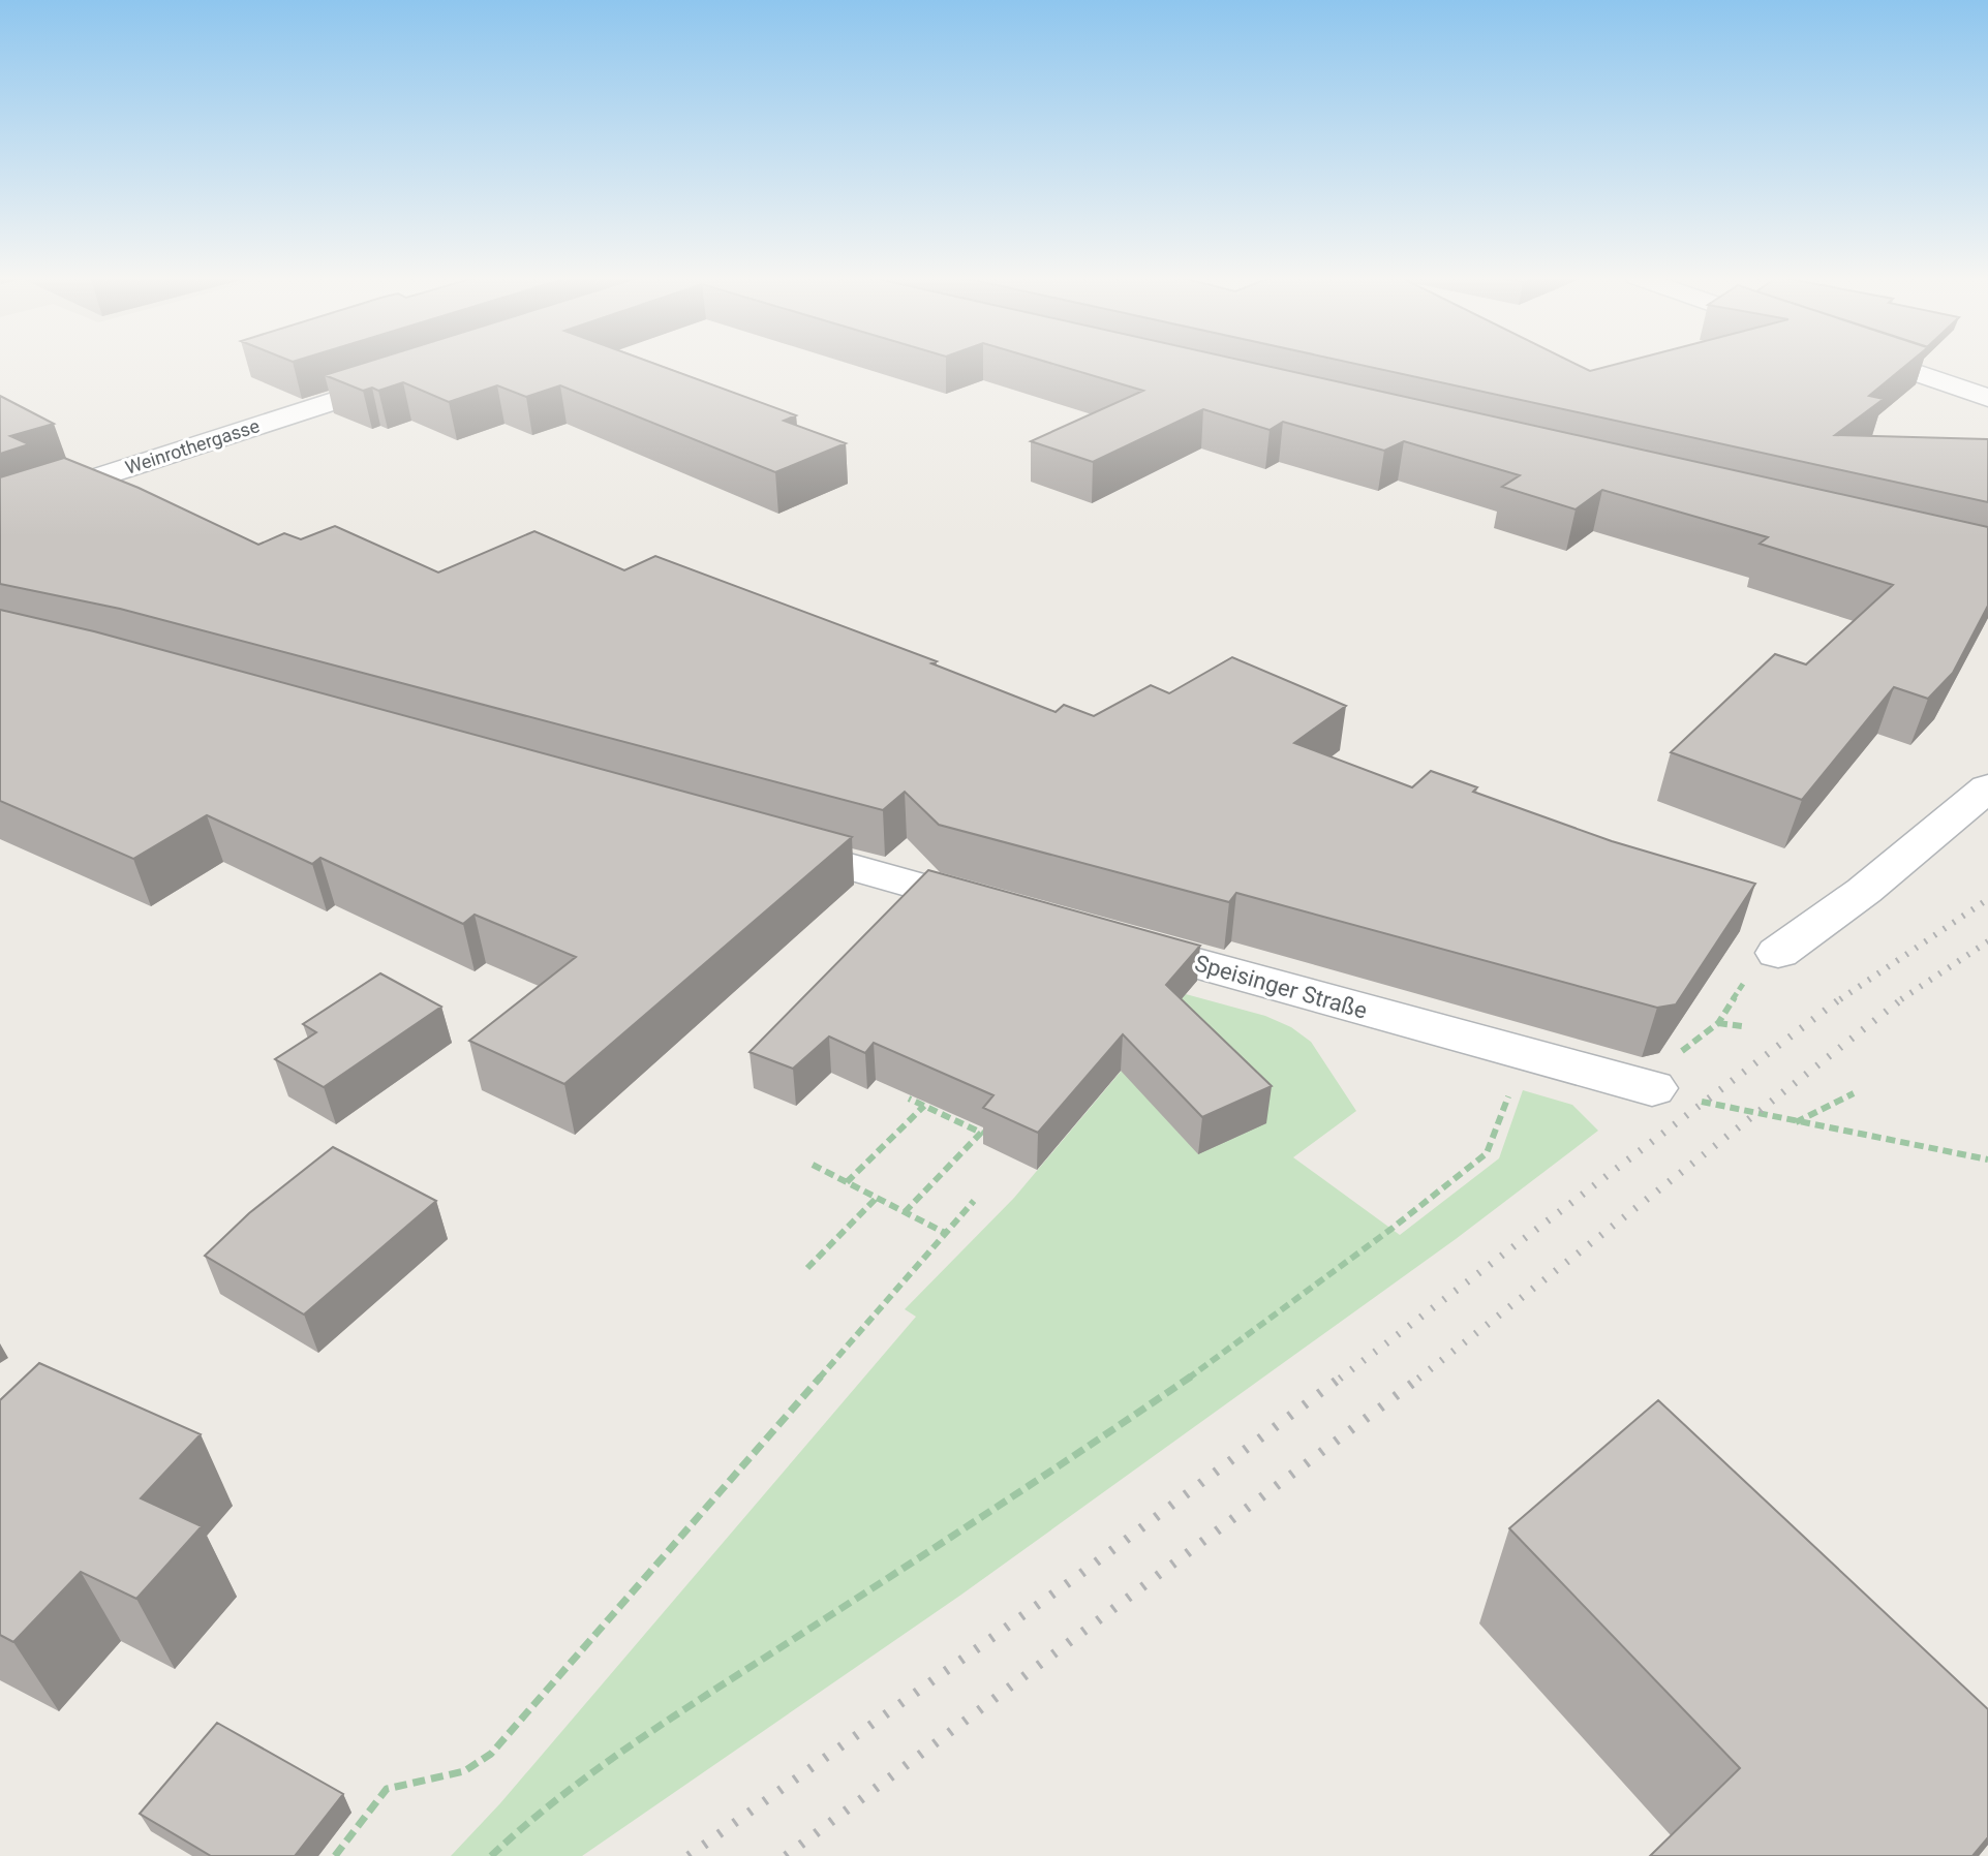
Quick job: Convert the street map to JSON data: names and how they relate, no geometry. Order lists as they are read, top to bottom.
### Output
{
  "streets": {
    "street": ["Weinrothergasse", "Speisinger Straße"]
  }
}
